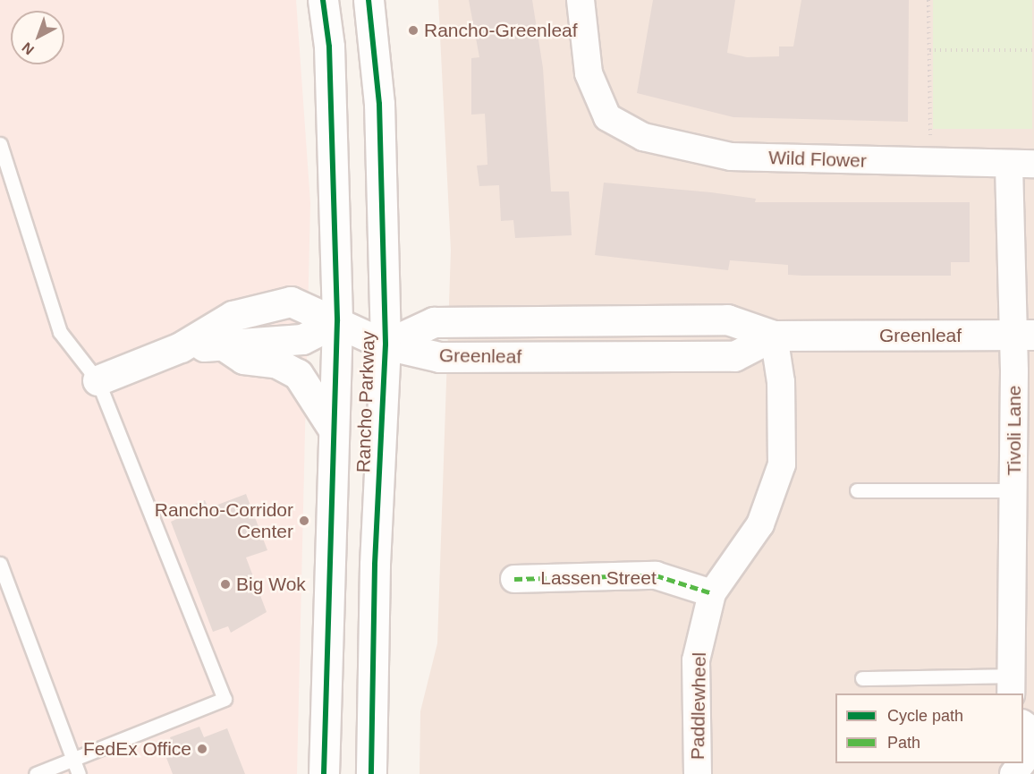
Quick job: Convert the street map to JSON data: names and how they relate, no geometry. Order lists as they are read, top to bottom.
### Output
{
  "streets": {
    "main road": ["Greenleaf", "Rancho Parkway"],
    "street": [
      "Wild Flower",
      "Tivoli Lane",
      "Lassen Street",
      "Paddlewheel"
    ]
  },
  "crossings": [
    ["Wild Flower", "Tivoli Lane"],
    ["Greenleaf", "Rancho Parkway"],
    ["Greenleaf", "Tivoli Lane"],
    ["Greenleaf", "Paddlewheel"],
    ["Lassen Street", "Paddlewheel"]
  ],
  "places": [
    "Rancho-Greenleaf",
    "Rancho-Corridor Center",
    "Big Wok",
    "FedEx Office"
  ],
  "legend": ["Cycle path", "Path"],
  "north": "bottom left"
}
